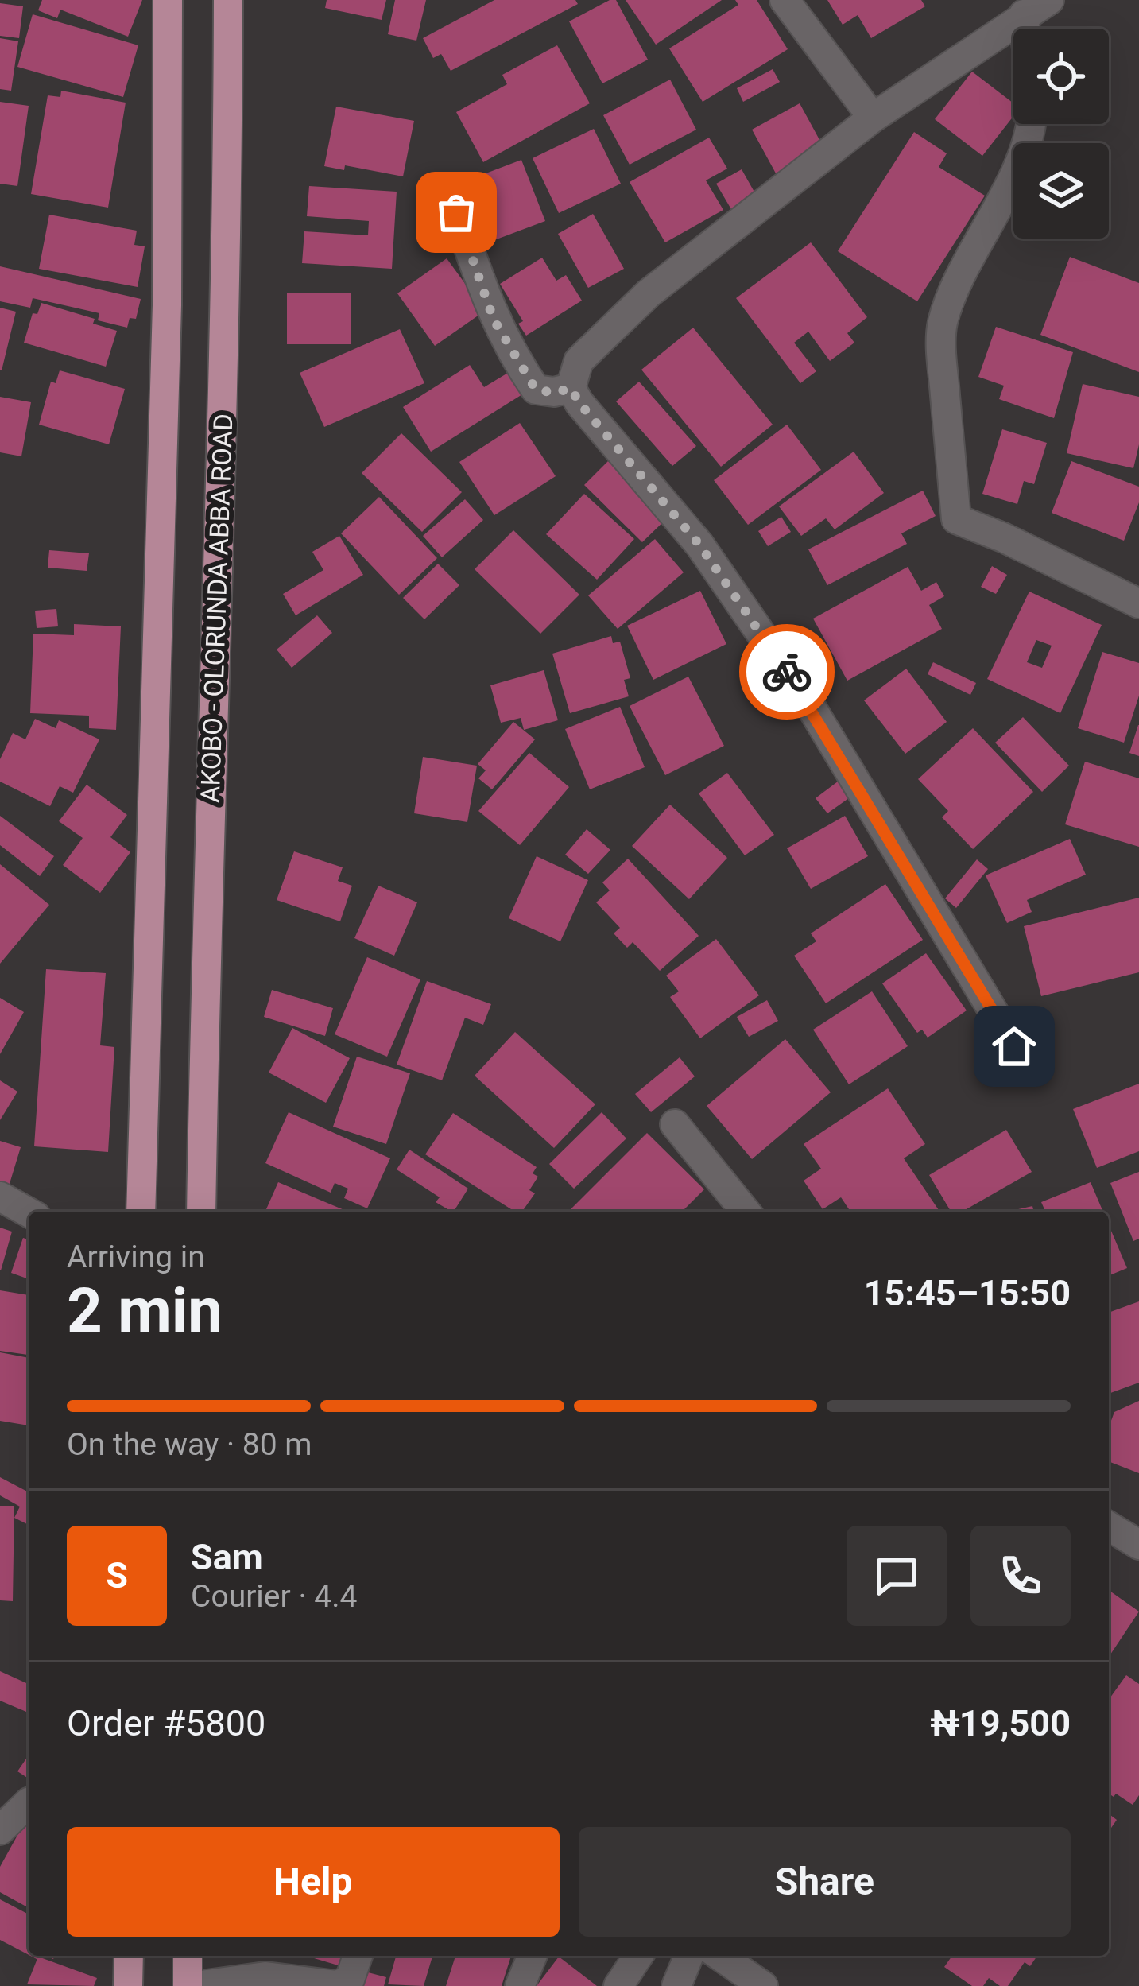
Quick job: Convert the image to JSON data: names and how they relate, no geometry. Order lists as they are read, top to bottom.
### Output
{
  "streets": {
    "main road": ["AKOBO - OLORUNDA ABBA ROAD"]
  },
  "page": {
    "heading": ["2 min", "Arriving in", "15:45–15:50"],
    "panel": [
      "Sam",
      "Courier · 4.4",
      "Order #5800",
      "₦19,500"
    ],
    "bar": "On the way · 80 m",
    "round": "S",
    "buttons": ["Help", "Share"]
  }
}
